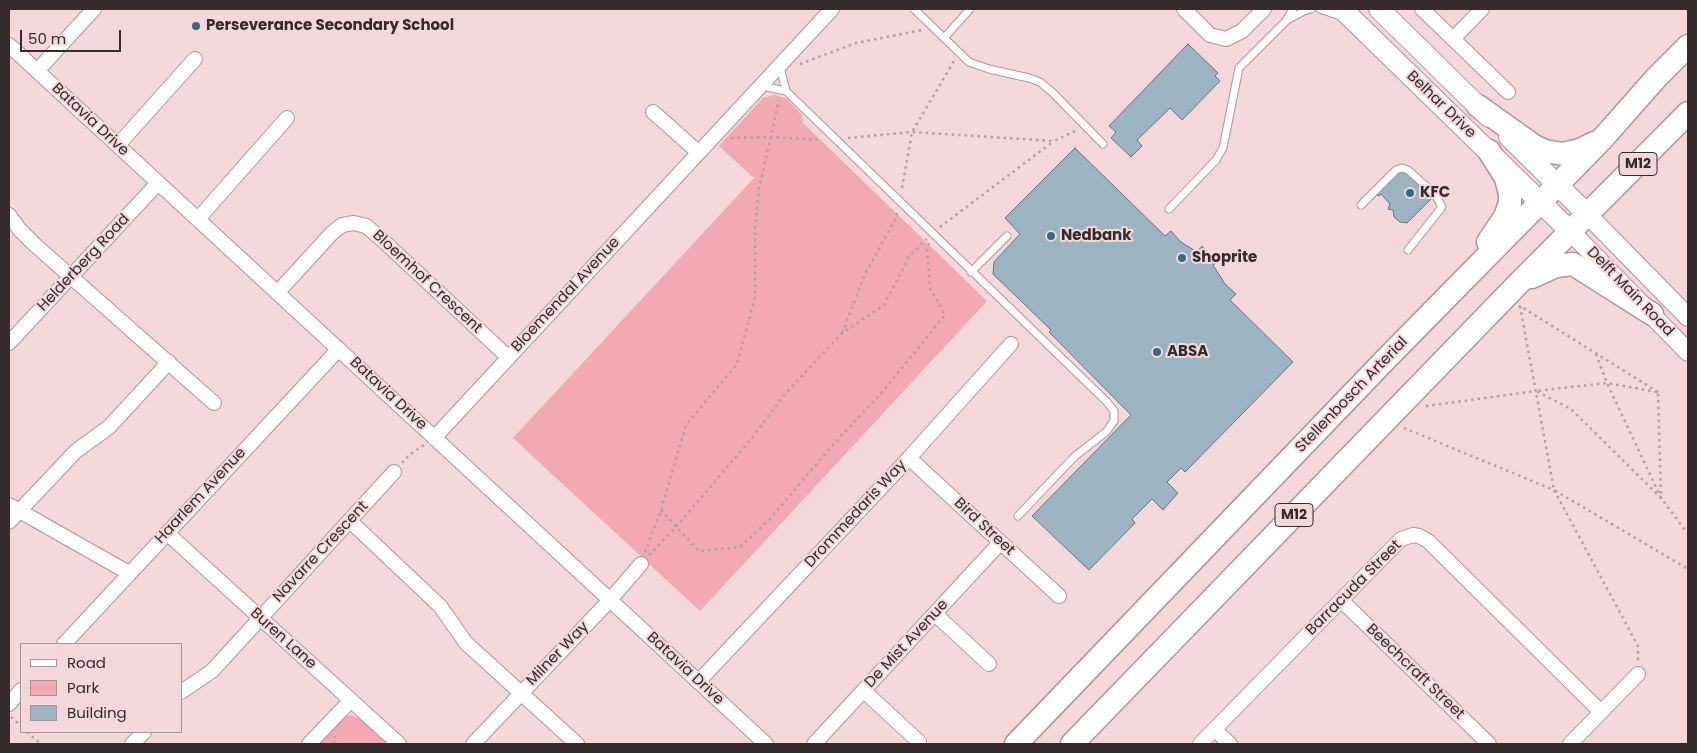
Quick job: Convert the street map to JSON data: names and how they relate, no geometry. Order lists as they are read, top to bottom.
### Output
{
  "streets": {
    "main road": ["Belhar Drive", "M12", "Stellenbosch Arterial"],
    "street": [
      "Batavia Drive",
      "Helderberg Road",
      "Bloemhof Crescent",
      "Delft Main Road",
      "Bloemendal Avenue",
      "Haarlem Avenue",
      "Drommedaris Way",
      "Bird Street",
      "Navarre Crescent",
      "Barracuda Street",
      "Buren Lane",
      "De Mist Avenue",
      "Milner Way",
      "Beechcraft Street"
    ]
  },
  "crossings": [
    ["Belhar Drive", "M12"],
    ["Belhar Drive", "Delft Main Road"],
    ["Belhar Drive", "Stellenbosch Arterial"],
    ["Batavia Drive", "Helderberg Road"],
    ["Batavia Drive", "Bloemhof Crescent"],
    ["Batavia Drive", "Bloemendal Avenue"],
    ["Batavia Drive", "Haarlem Avenue"],
    ["Batavia Drive", "Drommedaris Way"],
    ["Batavia Drive", "Milner Way"],
    ["M12", "Delft Main Road"],
    ["Bloemhof Crescent", "Bloemendal Avenue"],
    ["Haarlem Avenue", "Buren Lane"],
    ["Drommedaris Way", "Bird Street"],
    ["Bird Street", "De Mist Avenue"],
    ["Navarre Crescent", "Buren Lane"],
    ["Barracuda Street", "Beechcraft Street"]
  ],
  "places": [
    "Perseverance Secondary School",
    "KFC",
    "Nedbank",
    "Shoprite",
    "ABSA"
  ],
  "legend": ["Road", "Park", "Building"],
  "scale_bar": "50 m"
}
